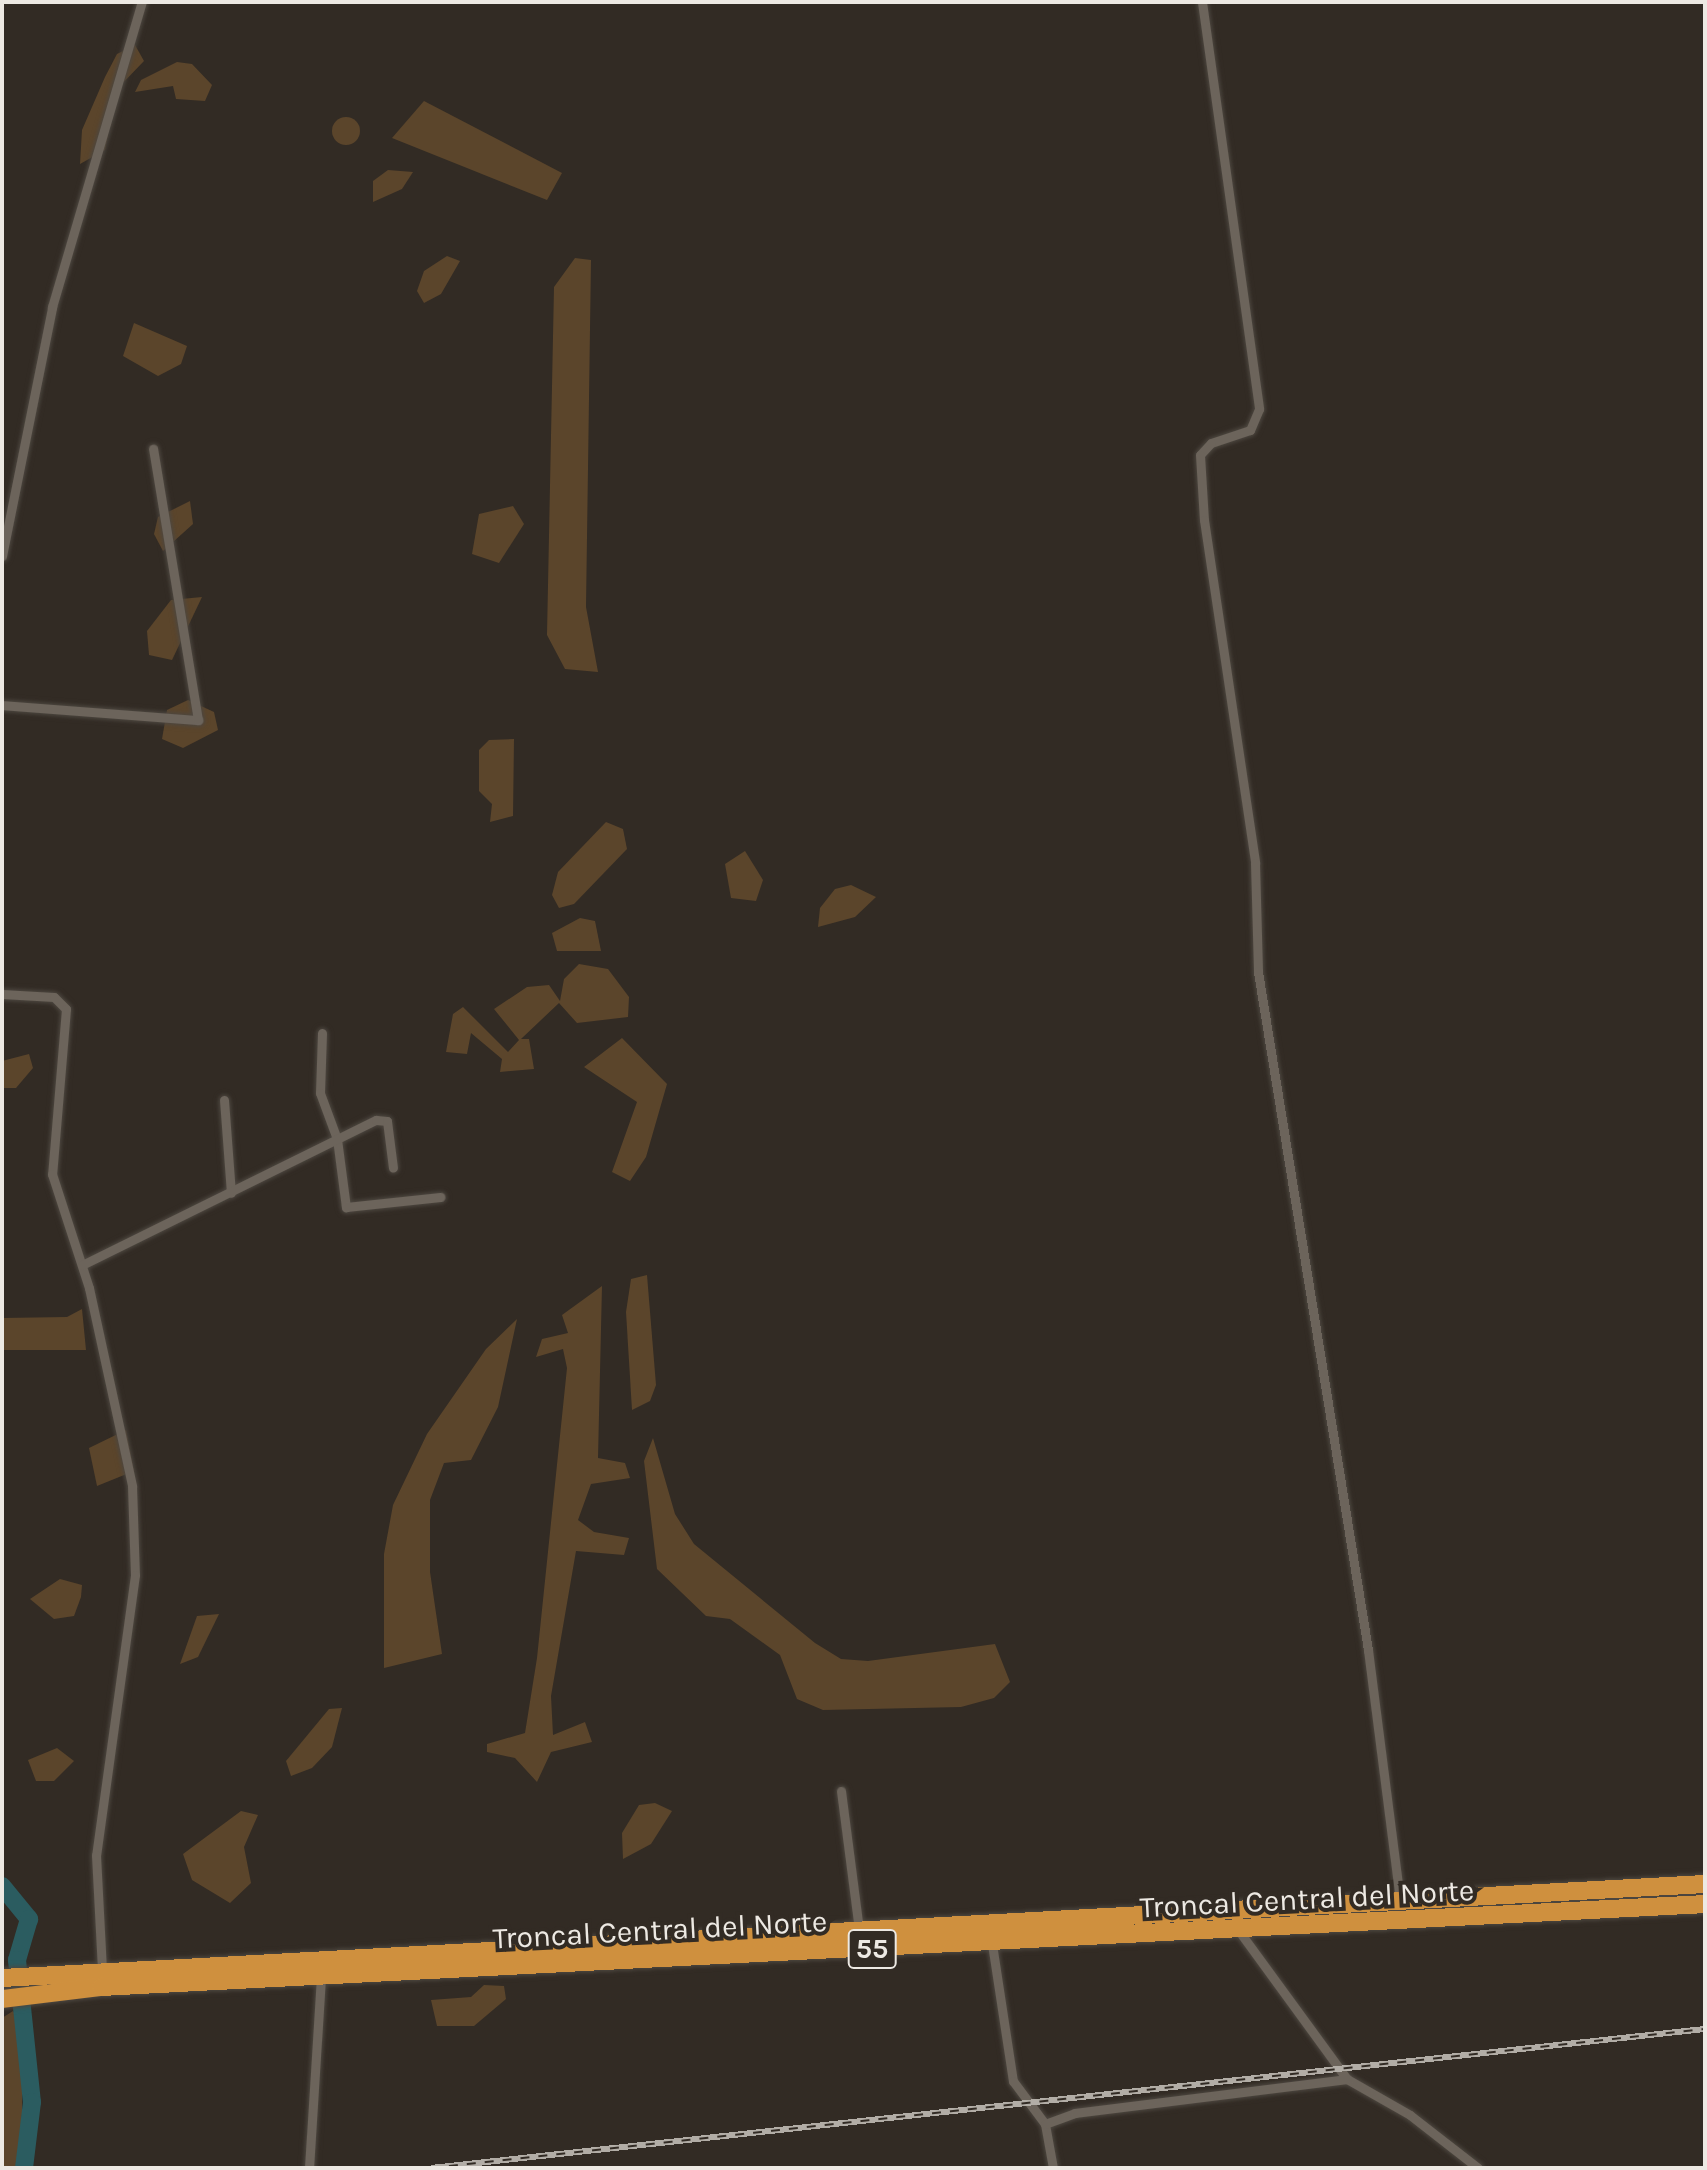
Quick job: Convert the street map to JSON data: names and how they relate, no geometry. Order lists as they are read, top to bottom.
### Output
{
  "streets": {
    "highway": ["Troncal Central del Norte", "55"]
  }
}
